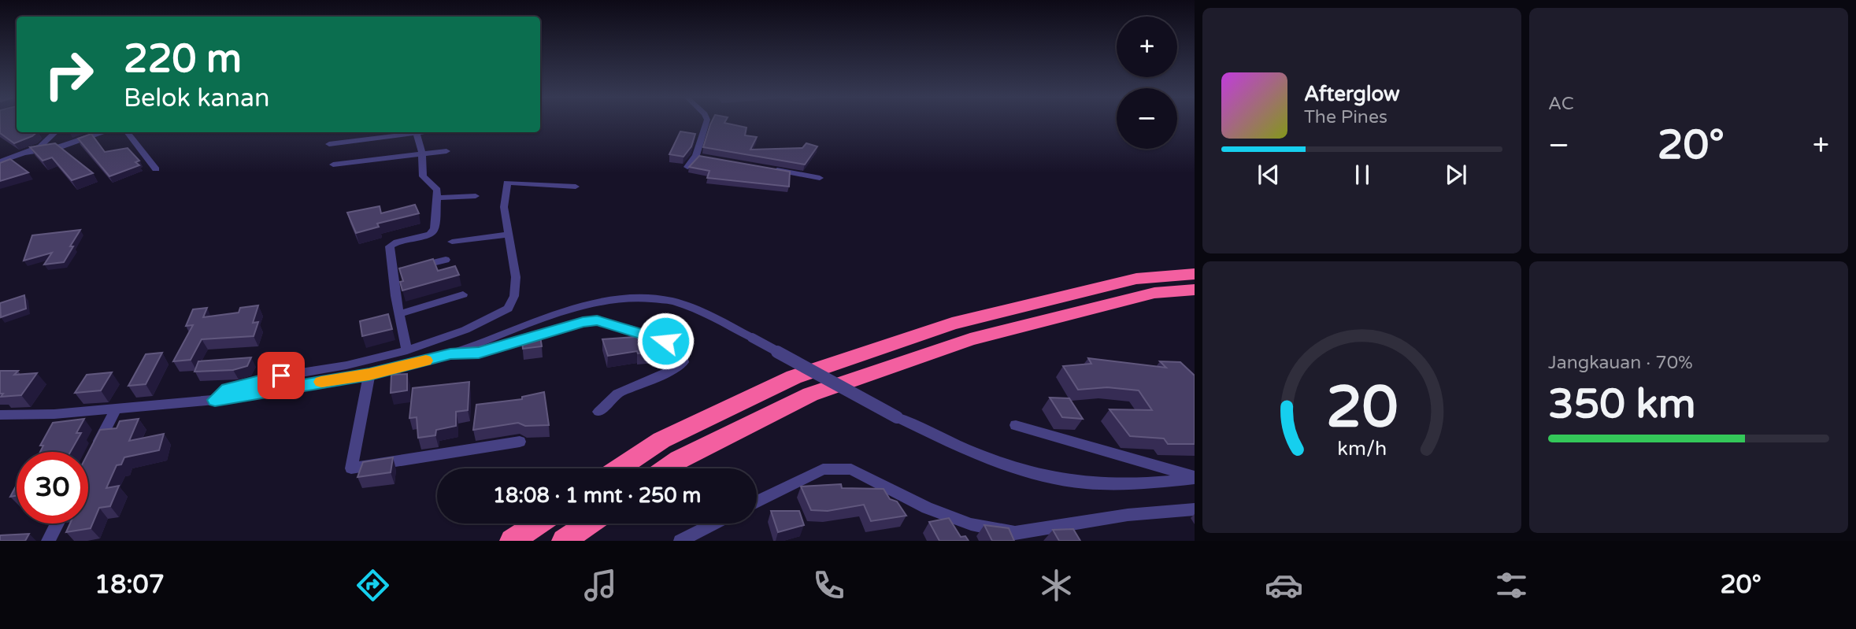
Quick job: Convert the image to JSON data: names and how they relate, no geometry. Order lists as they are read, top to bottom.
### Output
{
  "page": {
    "tile": [
      "AC",
      ["Jangkauan · 70%", "350 km"]
    ],
    "map_buttons": ["+", "−"],
    "turn": ["220 m", "Belok kanan"],
    "song": ["Afterglow", "The Pines"],
    "heat": ["−", "20°", "+"],
    "limit": "30",
    "trip": "18:08 · 1 mnt · 250 m",
    "tabs": ["18:07", "20°"],
    "gauge": ["20", "km/h"]
  }
}
